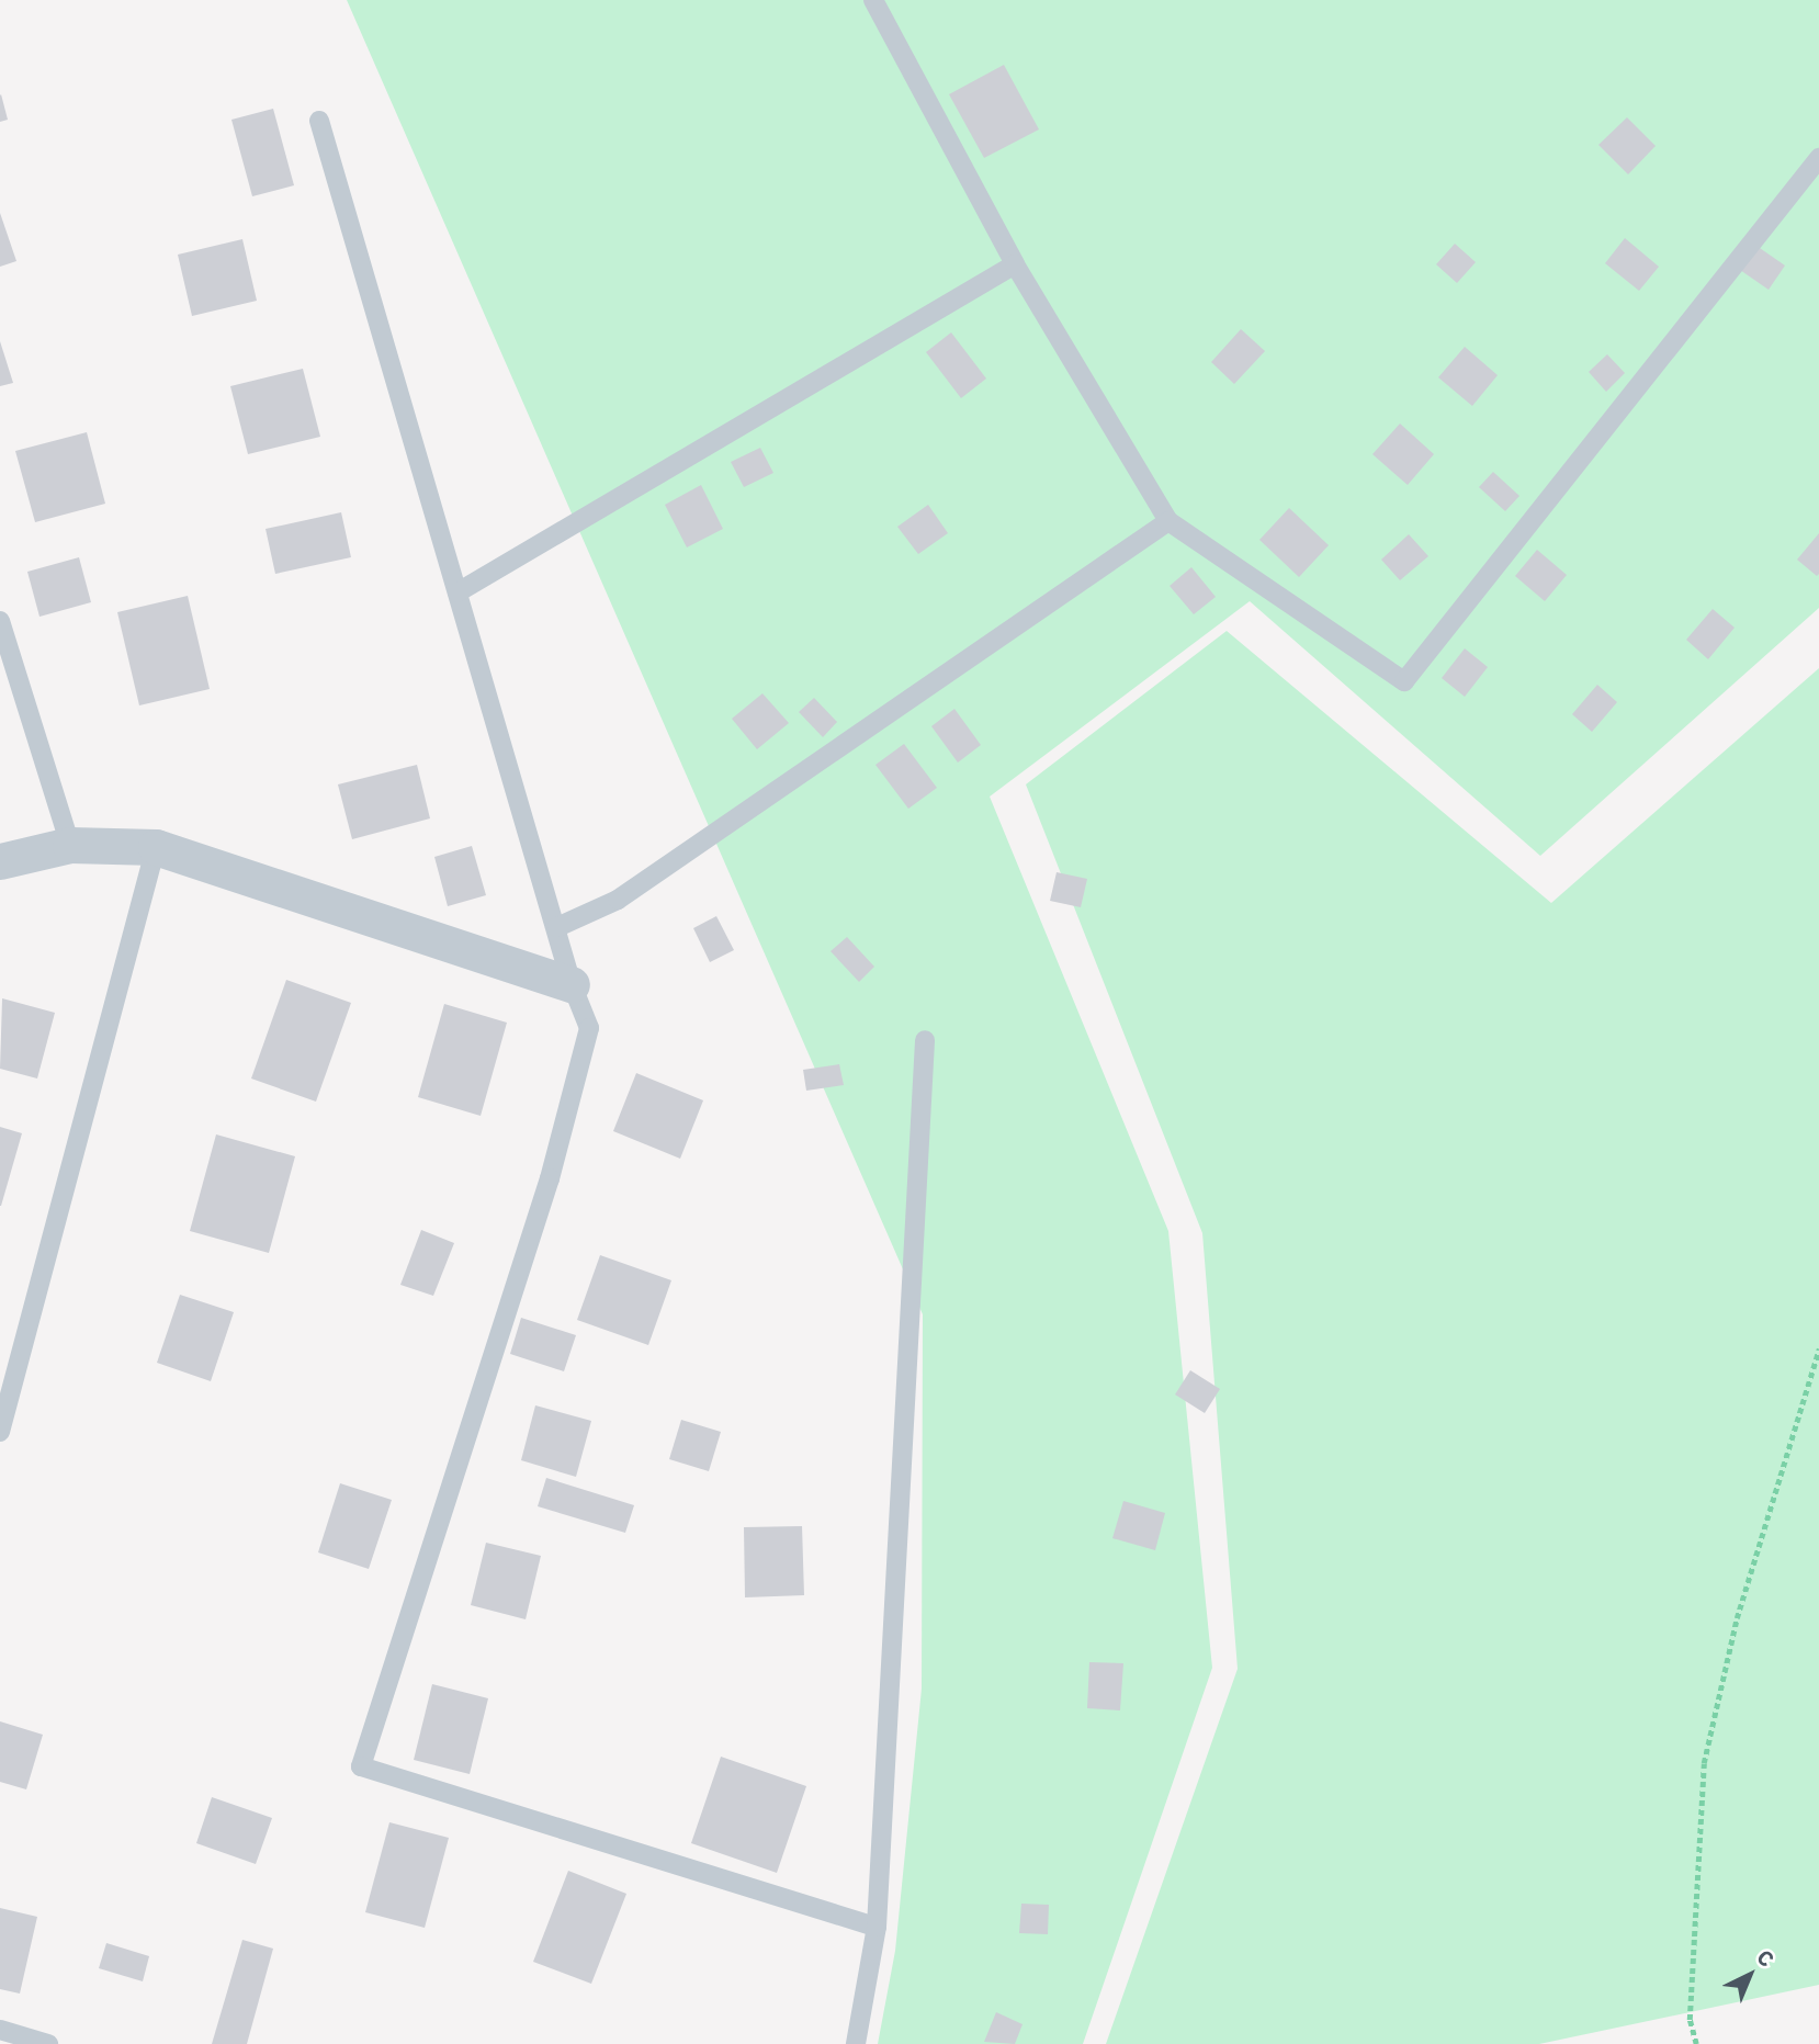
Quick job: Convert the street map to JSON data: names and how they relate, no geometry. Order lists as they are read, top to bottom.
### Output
{
  "north": "top right"
}
